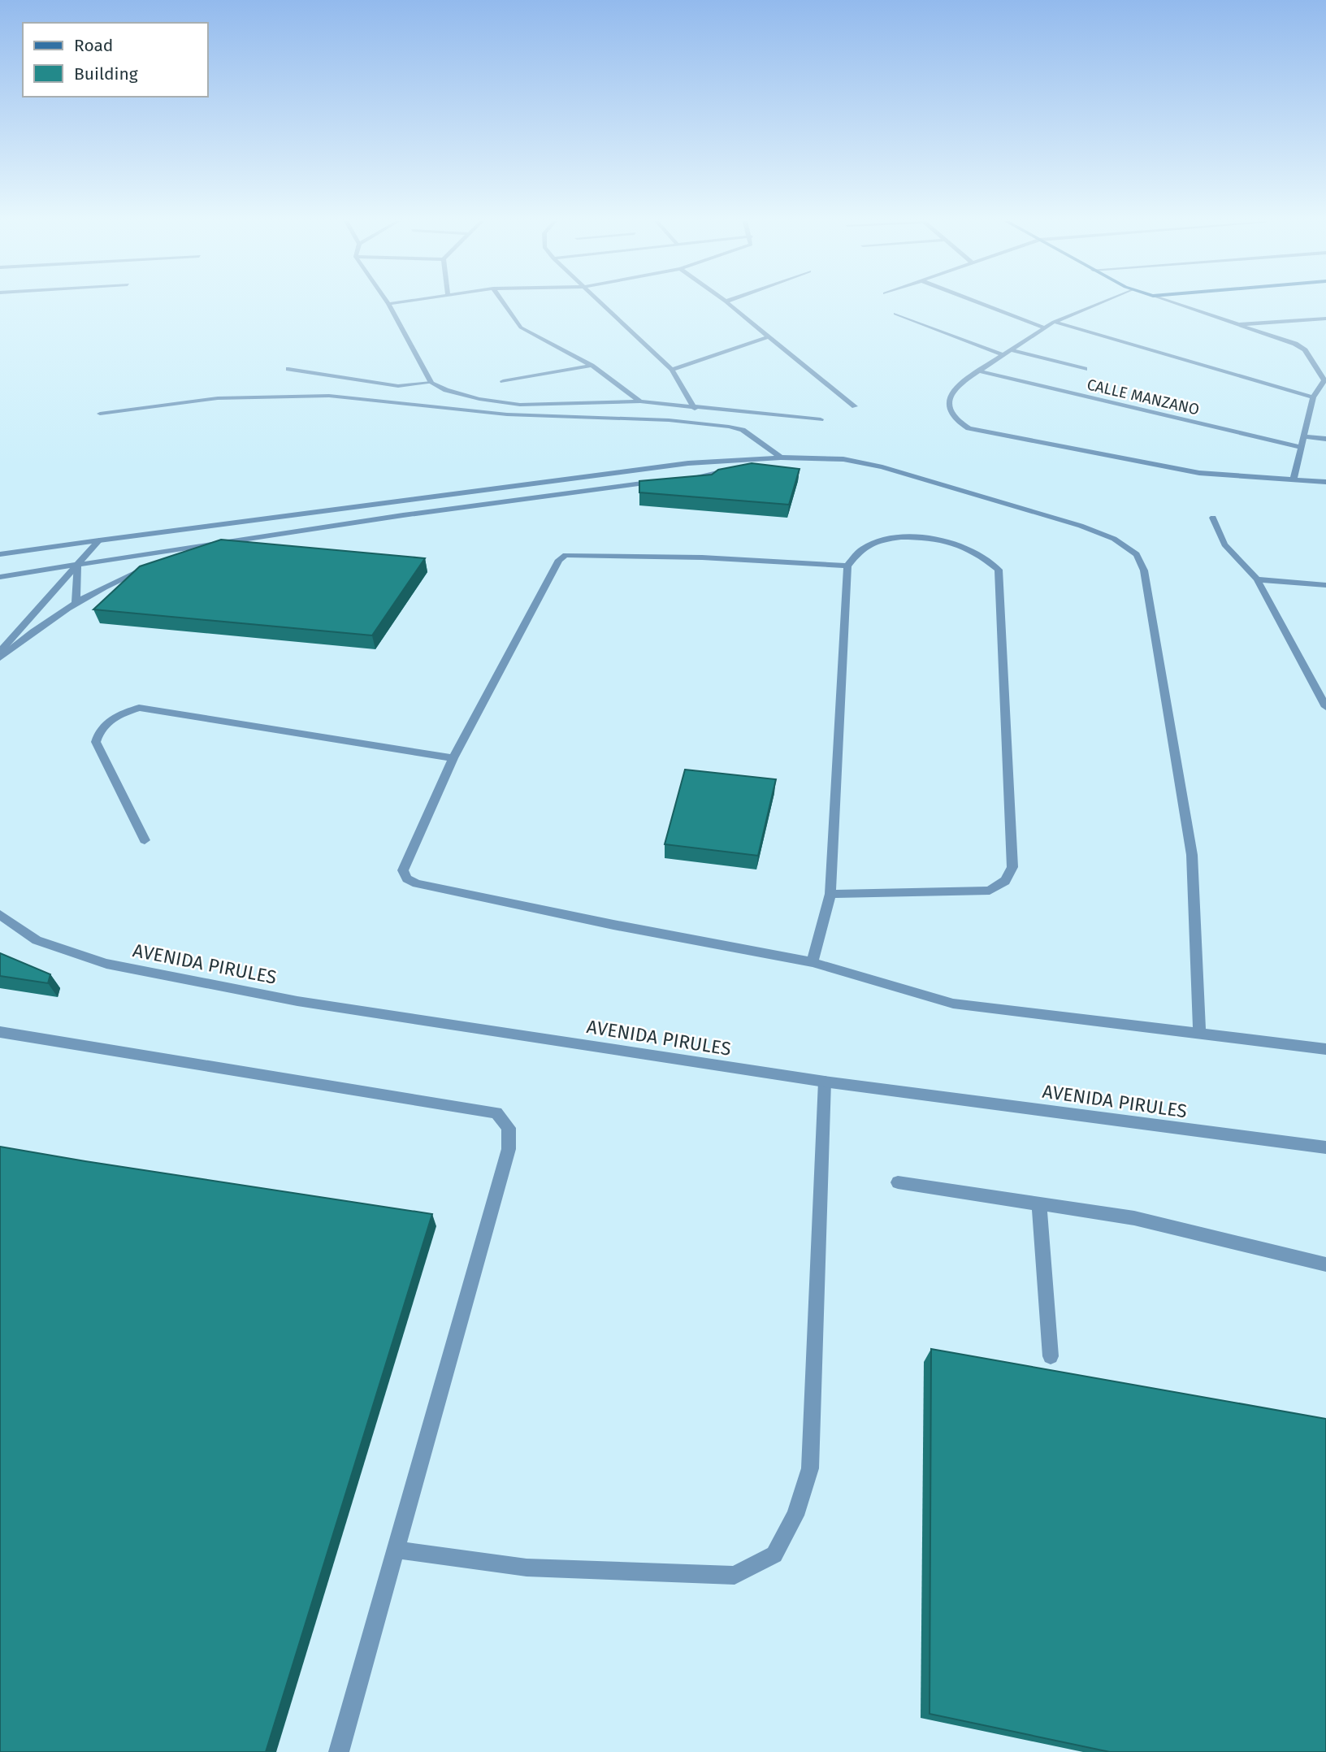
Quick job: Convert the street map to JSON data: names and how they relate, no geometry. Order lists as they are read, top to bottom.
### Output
{
  "streets": {
    "street": ["CALLE MANZANO", "AVENIDA PIRULES"]
  },
  "legend": ["Road", "Building"]
}
